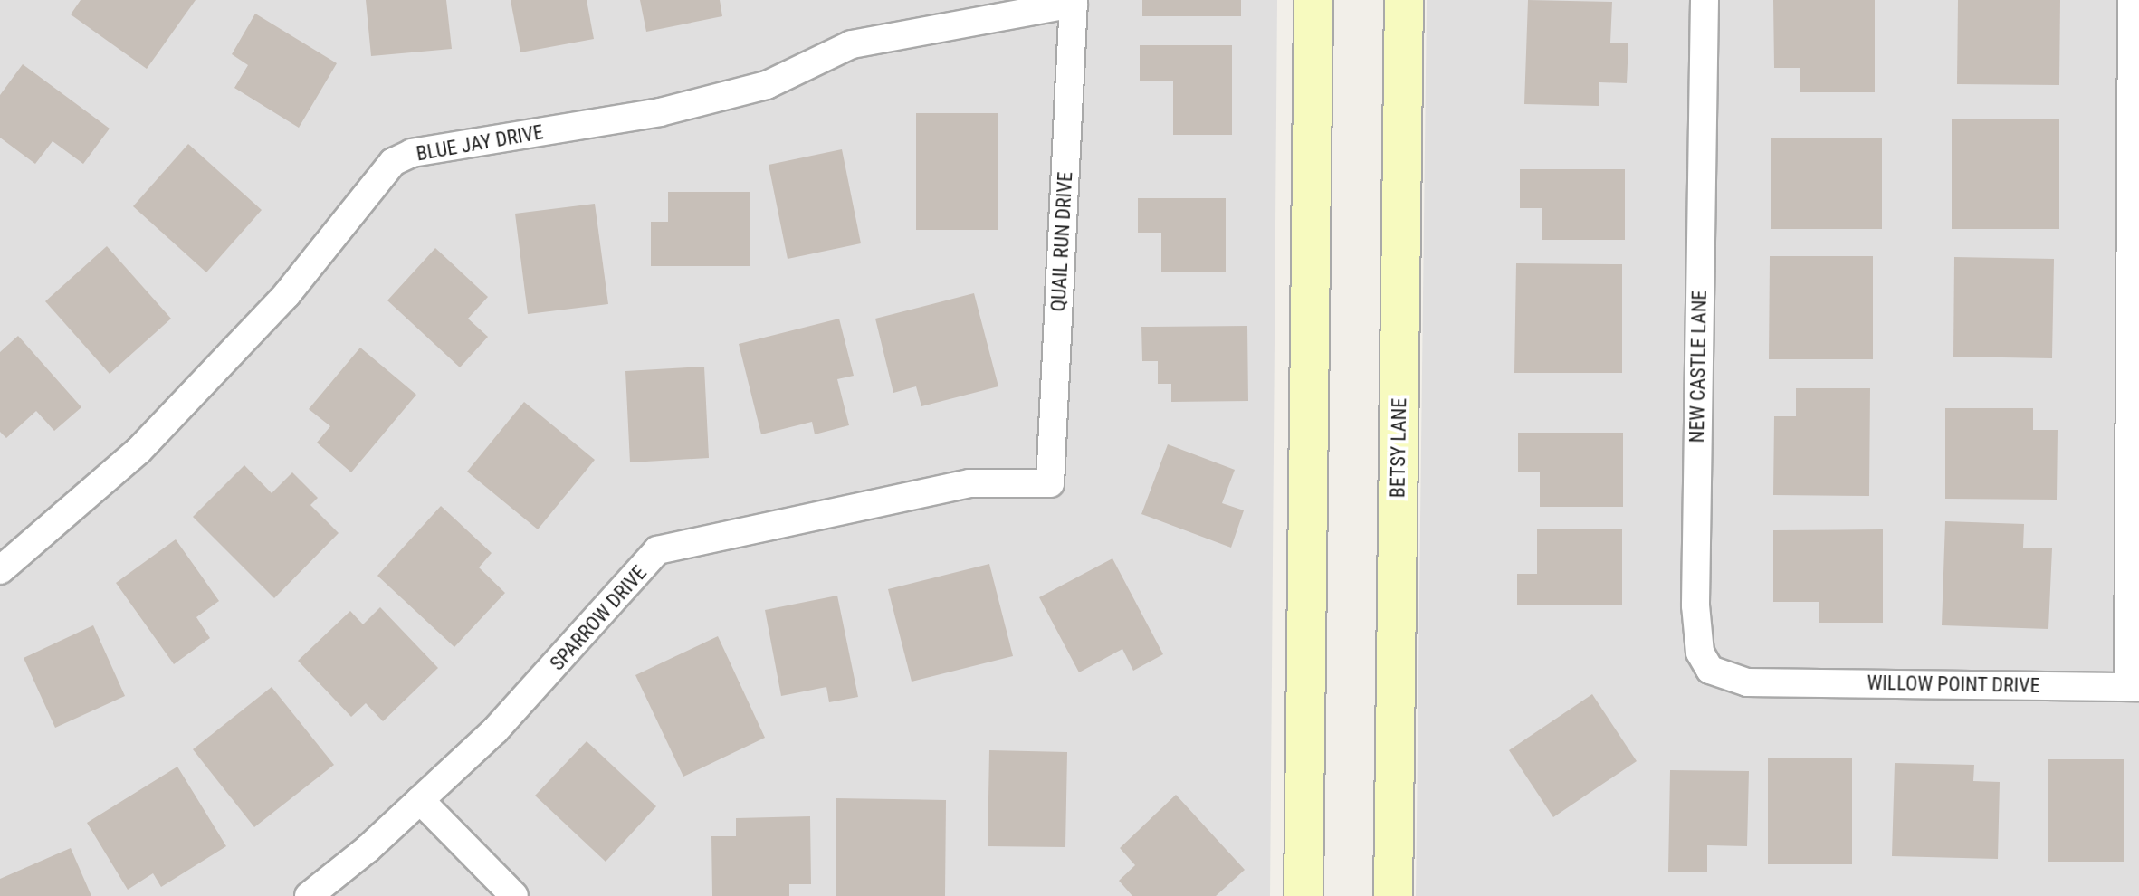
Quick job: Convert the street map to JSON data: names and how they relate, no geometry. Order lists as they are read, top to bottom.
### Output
{
  "streets": {
    "main road": ["BETSY LANE"],
    "street": [
      "BLUE JAY DRIVE",
      "QUAIL RUN DRIVE",
      "NEW CASTLE LANE",
      "SPARROW DRIVE",
      "WILLOW POINT DRIVE"
    ]
  },
  "crossings": [
    ["BLUE JAY DRIVE", "QUAIL RUN DRIVE"],
    ["QUAIL RUN DRIVE", "SPARROW DRIVE"],
    ["NEW CASTLE LANE", "WILLOW POINT DRIVE"]
  ]
}
